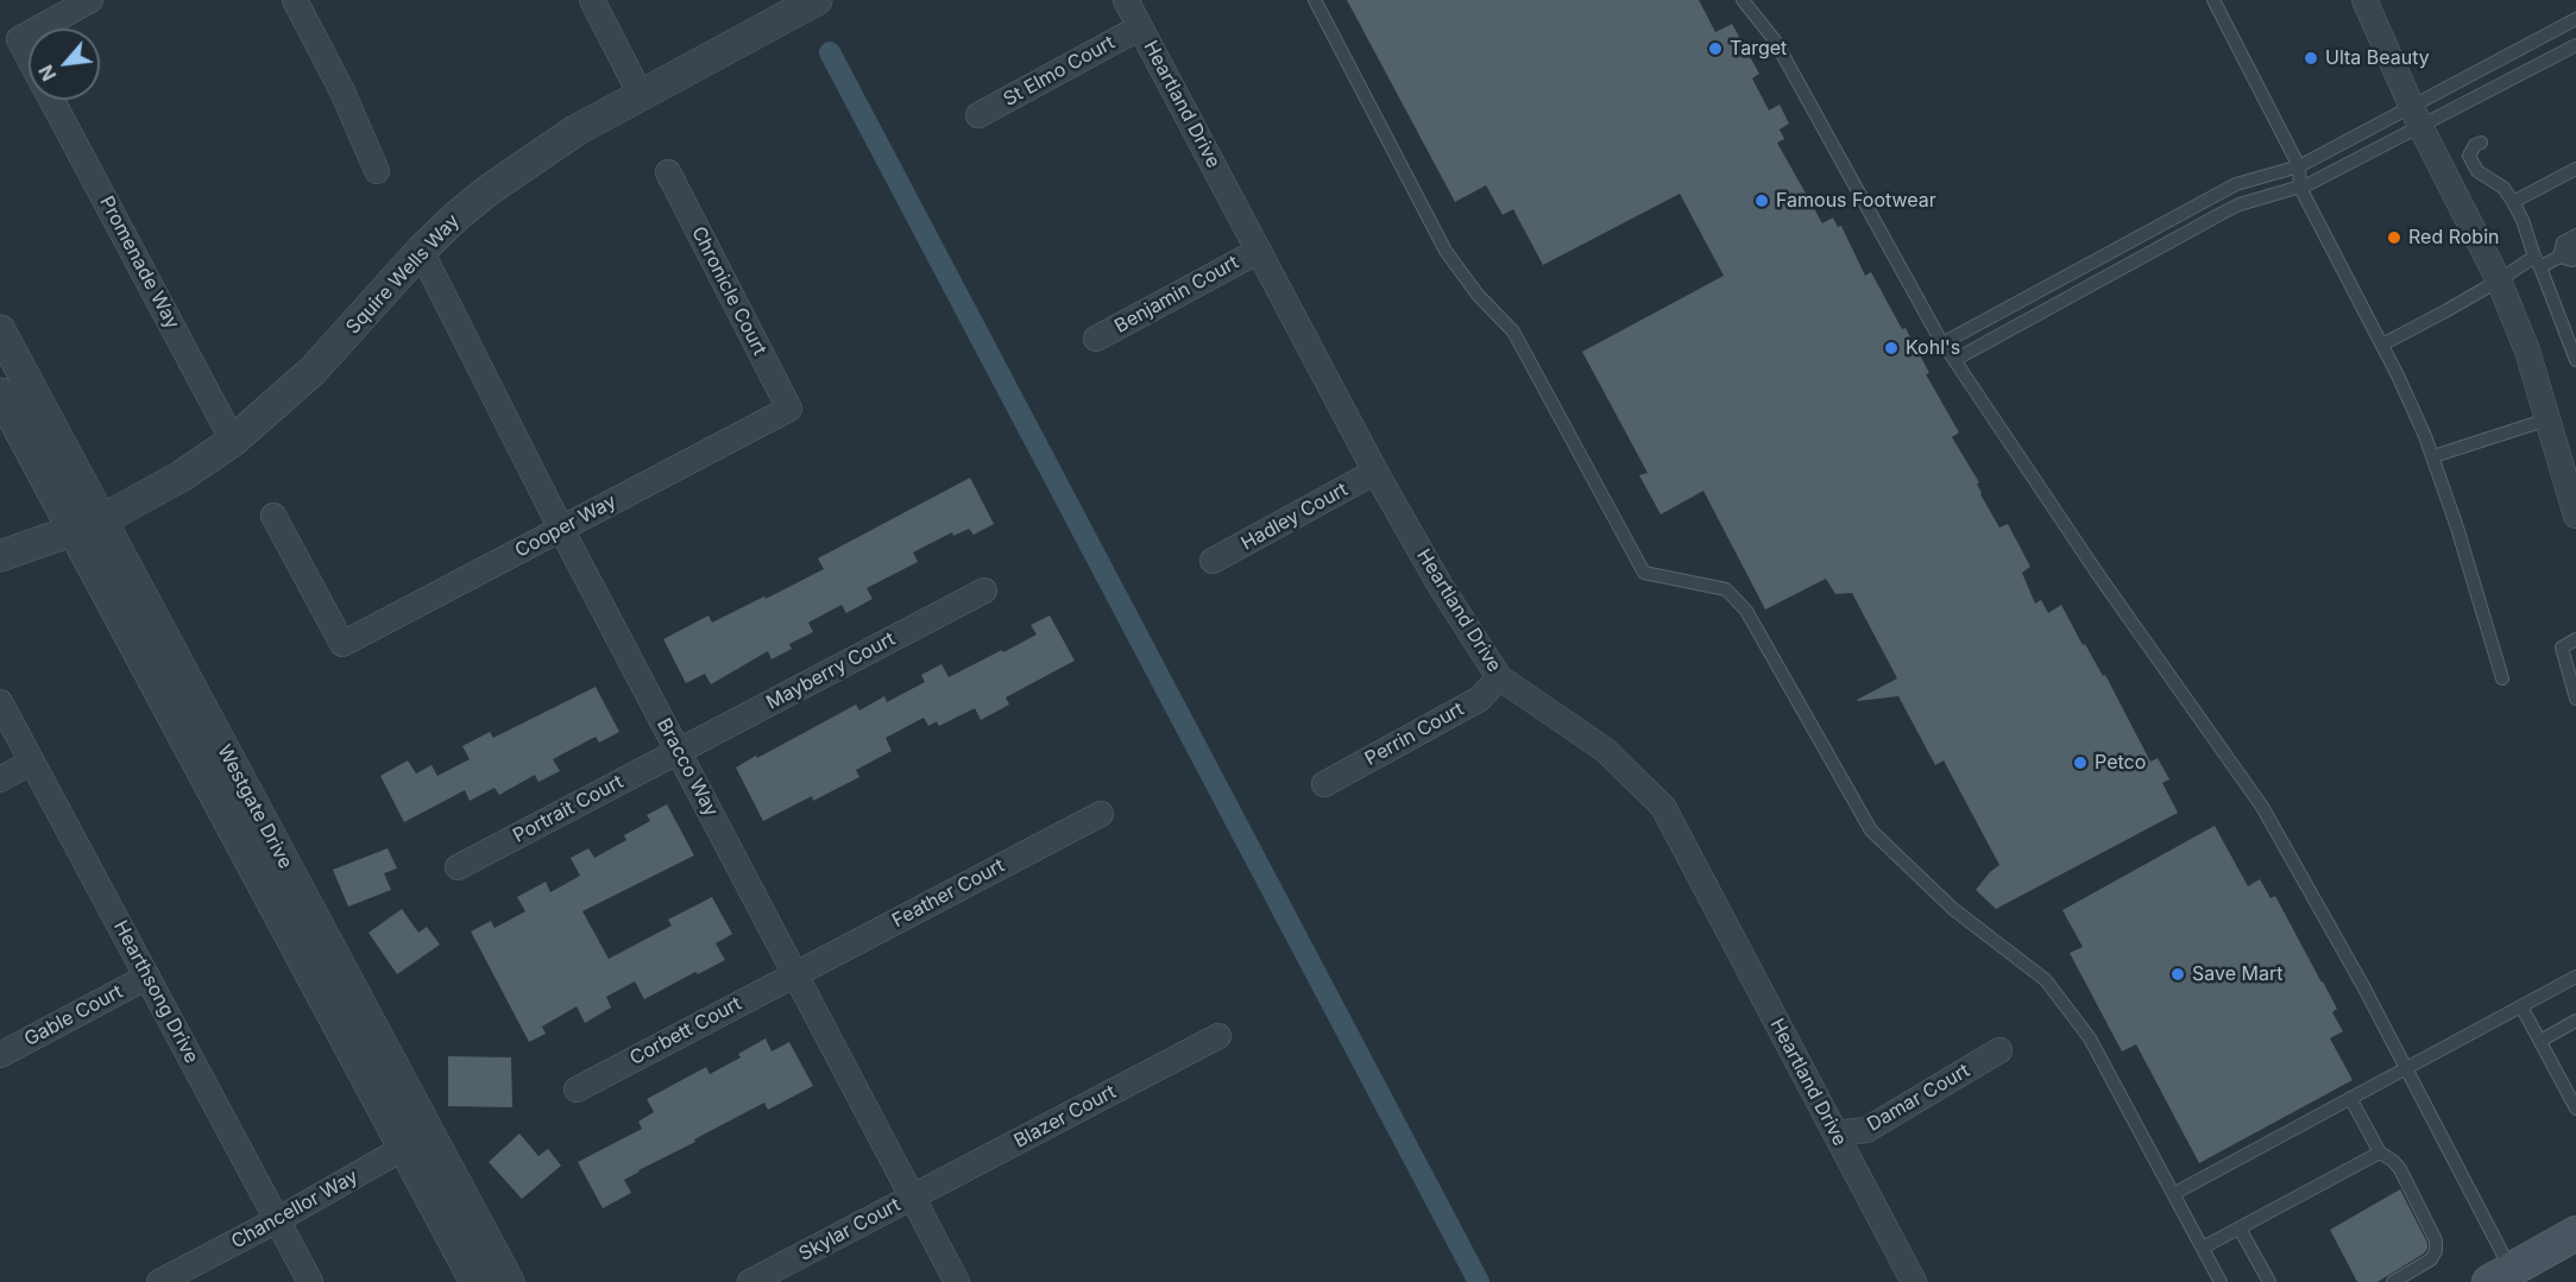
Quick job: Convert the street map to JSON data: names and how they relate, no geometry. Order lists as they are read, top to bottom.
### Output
{
  "streets": {
    "street": [
      "St Elmo Court",
      "Heartland Drive",
      "Promenade Way",
      "Squire Wells Way",
      "Chronicle Court",
      "Benjamin Court",
      "Hadley Court",
      "Cooper Way",
      "Mayberry Court",
      "Perrin Court",
      "Bracco Way",
      "Westgate Drive",
      "Portrait Court",
      "Feather Court",
      "Hearthsong Drive",
      "Gable Court",
      "Corbett Court",
      "Damar Court",
      "Blazer Court",
      "Chancellor Way",
      "Skylar Court"
    ]
  },
  "crossings": [
    ["St Elmo Court", "Heartland Drive"],
    ["Heartland Drive", "Benjamin Court"],
    ["Heartland Drive", "Hadley Court"],
    ["Heartland Drive", "Perrin Court"],
    ["Heartland Drive", "Damar Court"],
    ["Promenade Way", "Squire Wells Way"],
    ["Squire Wells Way", "Bracco Way"],
    ["Squire Wells Way", "Westgate Drive"],
    ["Chronicle Court", "Cooper Way"],
    ["Cooper Way", "Bracco Way"],
    ["Mayberry Court", "Bracco Way"],
    ["Mayberry Court", "Portrait Court"],
    ["Bracco Way", "Portrait Court"],
    ["Bracco Way", "Feather Court"],
    ["Bracco Way", "Corbett Court"],
    ["Bracco Way", "Blazer Court"],
    ["Bracco Way", "Skylar Court"],
    ["Westgate Drive", "Chancellor Way"],
    ["Feather Court", "Corbett Court"],
    ["Hearthsong Drive", "Gable Court"],
    ["Hearthsong Drive", "Chancellor Way"],
    ["Blazer Court", "Skylar Court"]
  ],
  "places": [
    "Target",
    "Ulta Beauty",
    "Famous Footwear",
    "Red Robin",
    "Kohl's",
    "Petco",
    "Save Mart"
  ],
  "north": "bottom left"
}
